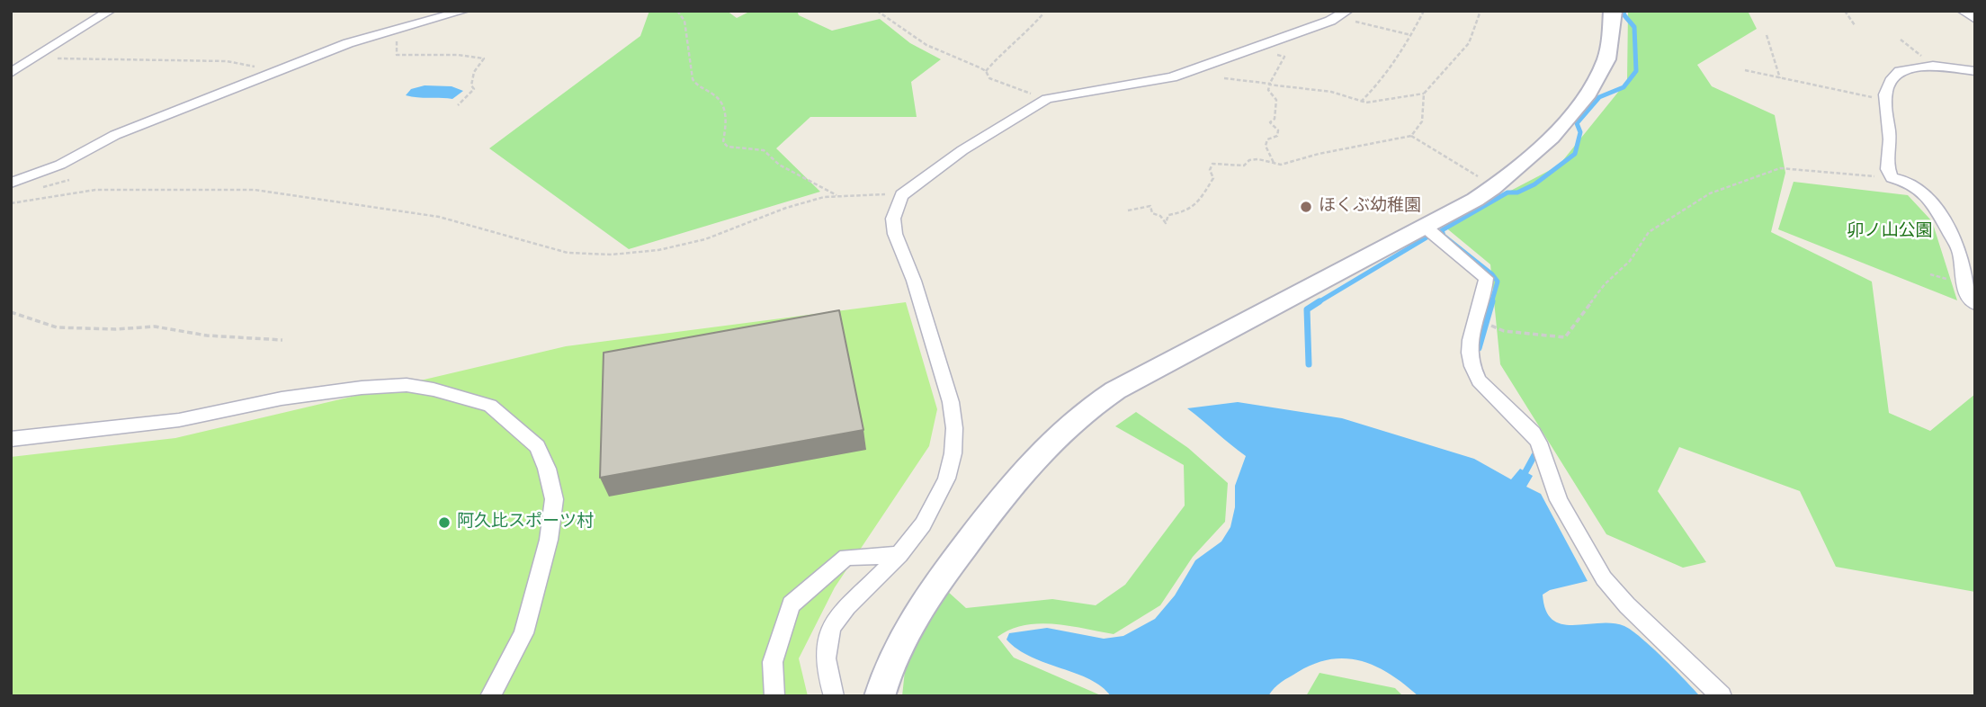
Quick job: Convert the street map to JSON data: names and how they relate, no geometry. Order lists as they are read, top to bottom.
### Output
{
  "parks": ["卯ノ山公園"],
  "places": ["ほくぶ幼稚園", "阿久比スポーツ村"]
}
